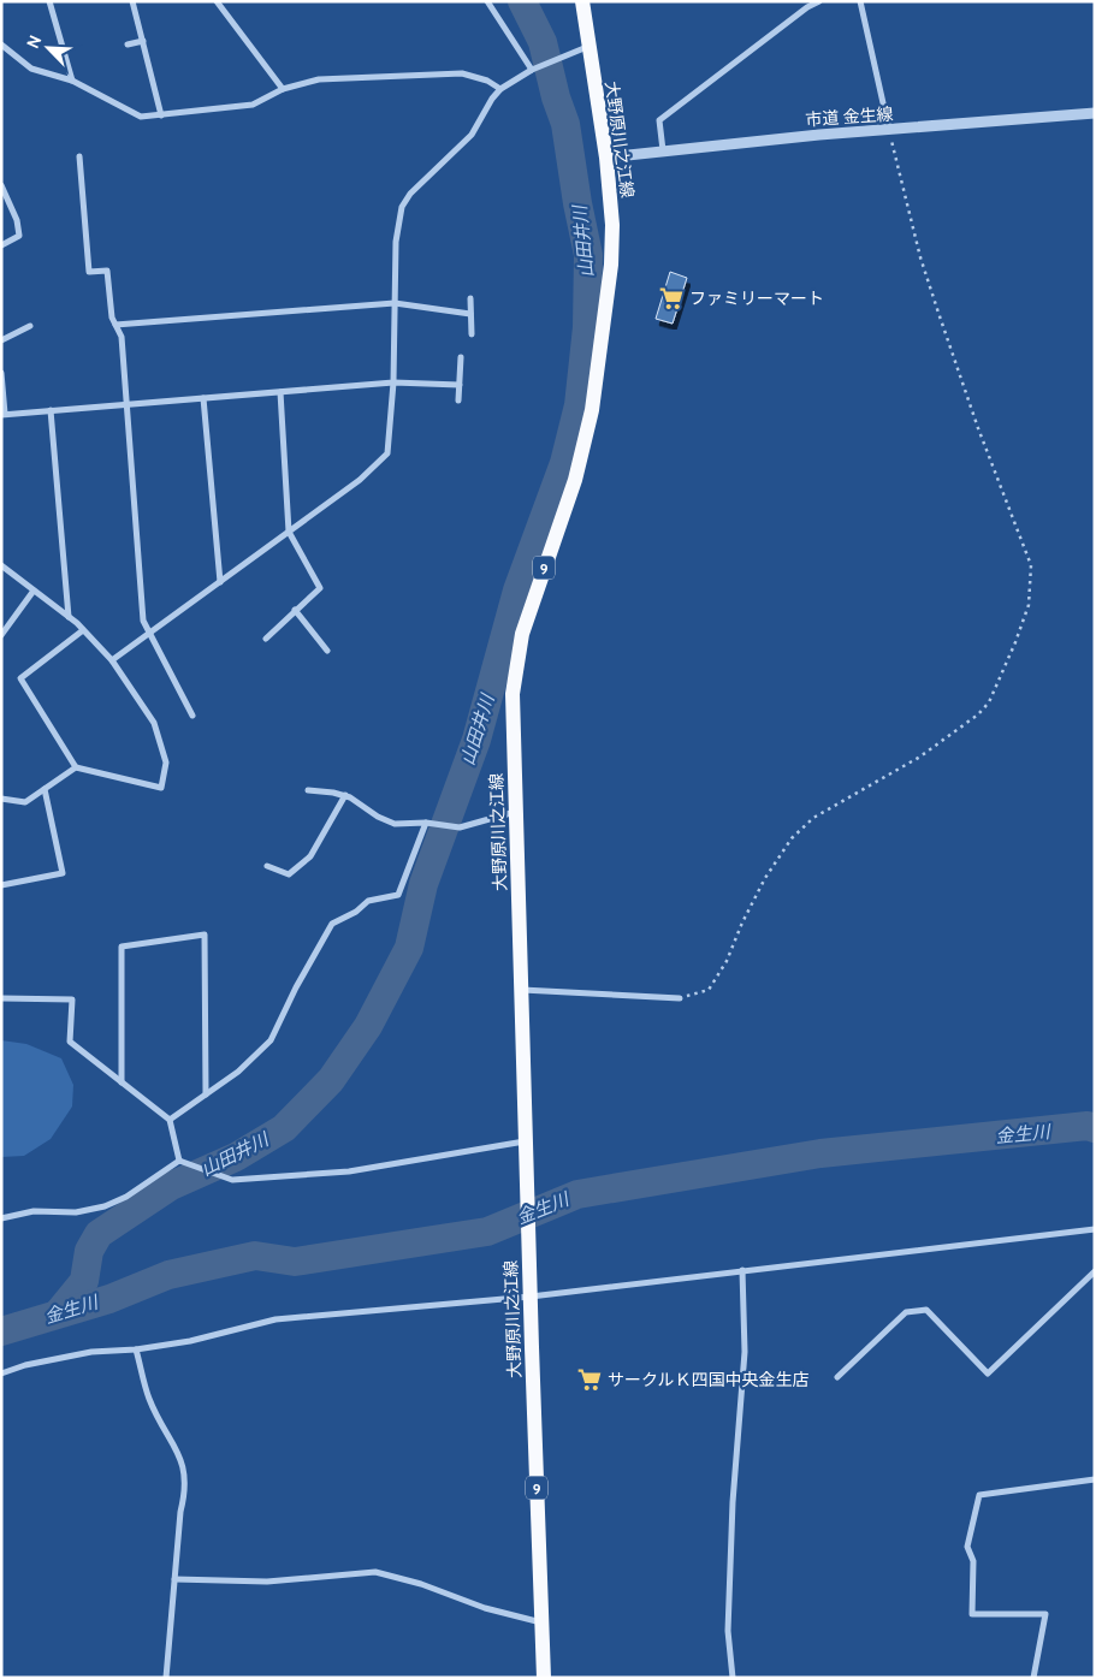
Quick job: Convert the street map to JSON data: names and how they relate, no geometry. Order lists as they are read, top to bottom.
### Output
{
  "streets": {
    "main road": ["大野原川之江線", "9"],
    "street": ["市道 金生線"]
  },
  "crossings": [
    ["市道 金生線", "大野原川之江線"]
  ],
  "water": ["山田井川", "金生川"],
  "places": {
    "supermarket": ["ファミリーマート", "サークルＫ四国中央金生店"]
  },
  "north": "top left"
}
